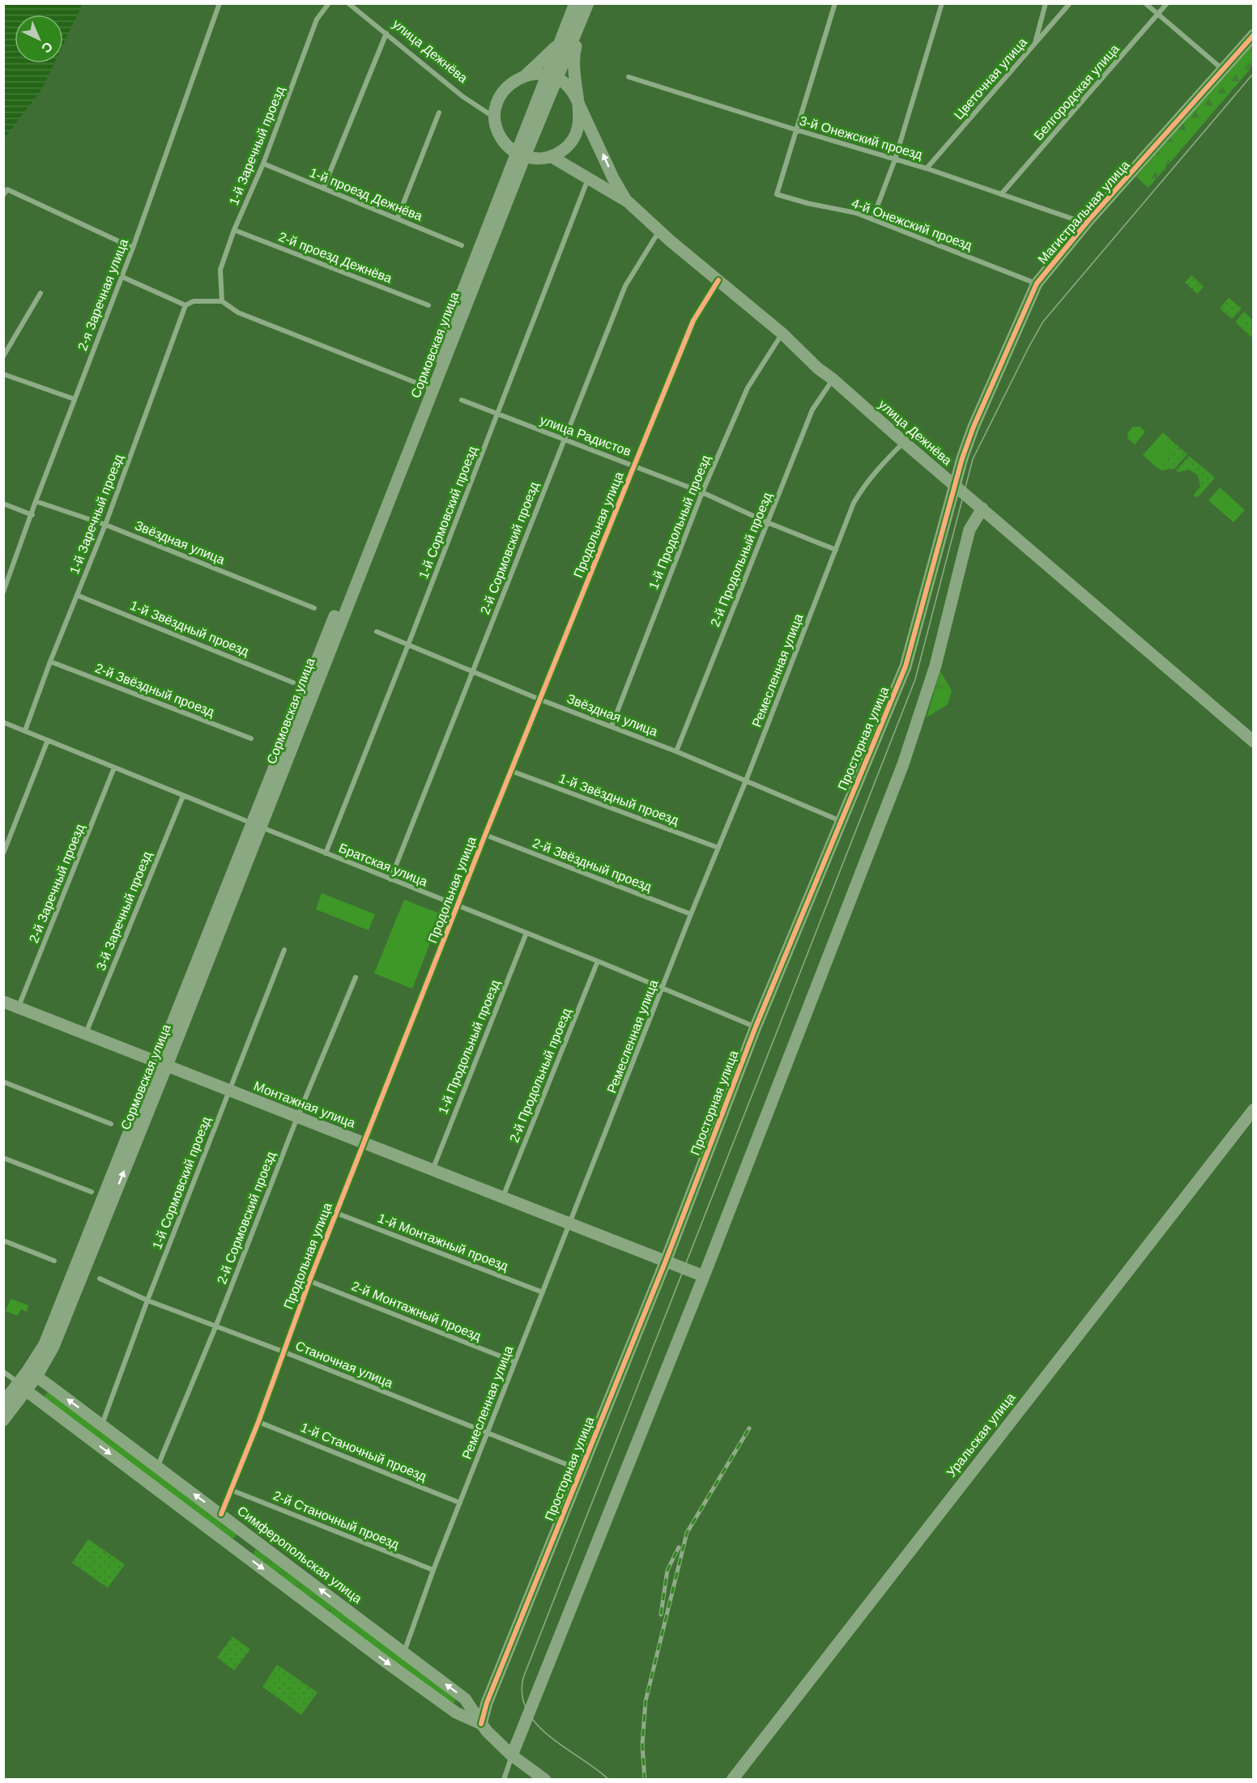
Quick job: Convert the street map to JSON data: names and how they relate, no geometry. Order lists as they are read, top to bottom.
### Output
{
  "streets": {
    "street": [
      "улица Дежнёва",
      "Цветочная улица",
      "Белгородская улица",
      "3-й Онежский проезд",
      "1-й Заречный проезд",
      "1-й проезд Дежнёва",
      "Магистральная улица",
      "4-й Онежский проезд",
      "2-й проезд Дежнёва",
      "2-я Заречная улица",
      "Сормовская улица",
      "улица Радистов",
      "1-й Сормовский проезд",
      "1-й Продольный проезд",
      "Продольная улица",
      "Звёздная улица",
      "2-й Сормовский проезд",
      "2-й Продольный проезд",
      "1-й Звёздный проезд",
      "Ремесленная улица",
      "2-й Звёздный проезд",
      "Просторная улица",
      "Братская улица",
      "2-й Заречный проезд",
      "3-й Заречный проезд",
      "Монтажная улица",
      "1-й Монтажный проезд",
      "2-й Монтажный проезд",
      "Станочная улица",
      "Уральская улица",
      "1-й Станочный проезд",
      "2-й Станочный проезд",
      "Симферопольская улица"
    ]
  },
  "crossings": [
    ["улица Дежнёва", "Магистральная улица"],
    ["улица Дежнёва", "1-й Сормовский проезд"],
    ["улица Дежнёва", "1-й Продольный проезд"],
    ["улица Дежнёва", "Продольная улица"],
    ["улица Дежнёва", "2-й Сормовский проезд"],
    ["улица Дежнёва", "2-й Продольный проезд"],
    ["улица Дежнёва", "Ремесленная улица"],
    ["улица Дежнёва", "Просторная улица"],
    ["Цветочная улица", "3-й Онежский проезд"],
    ["Белгородская улица", "3-й Онежский проезд"],
    ["3-й Онежский проезд", "Магистральная улица"],
    ["3-й Онежский проезд", "4-й Онежский проезд"],
    ["1-й Заречный проезд", "1-й проезд Дежнёва"],
    ["1-й Заречный проезд", "2-й проезд Дежнёва"],
    ["1-й Заречный проезд", "Звёздная улица"],
    ["1-й Заречный проезд", "1-й Звёздный проезд"],
    ["1-й Заречный проезд", "2-й Звёздный проезд"],
    ["1-й Заречный проезд", "Братская улица"],
    ["Магистральная улица", "4-й Онежский проезд"],
    ["Магистральная улица", "Просторная улица"],
    ["2-я Заречная улица", "Звёздная улица"],
    ["Сормовская улица", "Братская улица"],
    ["Сормовская улица", "Монтажная улица"],
    ["Сормовская улица", "Симферопольская улица"],
    ["улица Радистов", "1-й Сормовский проезд"],
    ["улица Радистов", "1-й Продольный проезд"],
    ["улица Радистов", "Продольная улица"],
    ["улица Радистов", "2-й Сормовский проезд"],
    ["улица Радистов", "2-й Продольный проезд"],
    ["улица Радистов", "Ремесленная улица"],
    ["1-й Сормовский проезд", "Звёздная улица"],
    ["1-й Сормовский проезд", "Братская улица"],
    ["1-й Сормовский проезд", "Монтажная улица"],
    ["1-й Сормовский проезд", "Станочная улица"],
    ["1-й Сормовский проезд", "Симферопольская улица"],
    ["1-й Продольный проезд", "Звёздная улица"],
    ["1-й Продольный проезд", "Братская улица"],
    ["1-й Продольный проезд", "Монтажная улица"],
    ["Продольная улица", "Звёздная улица"],
    ["Продольная улица", "1-й Звёздный проезд"],
    ["Продольная улица", "2-й Звёздный проезд"],
    ["Продольная улица", "Братская улица"],
    ["Продольная улица", "Монтажная улица"],
    ["Продольная улица", "1-й Монтажный проезд"],
    ["Продольная улица", "2-й Монтажный проезд"],
    ["Продольная улица", "Станочная улица"],
    ["Продольная улица", "1-й Станочный проезд"],
    ["Продольная улица", "2-й Станочный проезд"],
    ["Продольная улица", "Симферопольская улица"],
    ["Звёздная улица", "2-й Сормовский проезд"],
    ["Звёздная улица", "2-й Продольный проезд"],
    ["Звёздная улица", "Ремесленная улица"],
    ["Звёздная улица", "Просторная улица"],
    ["2-й Сормовский проезд", "Братская улица"],
    ["2-й Сормовский проезд", "Монтажная улица"],
    ["2-й Сормовский проезд", "Станочная улица"],
    ["2-й Сормовский проезд", "Симферопольская улица"],
    ["2-й Продольный проезд", "Братская улица"],
    ["2-й Продольный проезд", "Монтажная улица"],
    ["1-й Звёздный проезд", "Ремесленная улица"],
    ["Ремесленная улица", "2-й Звёздный проезд"],
    ["Ремесленная улица", "Братская улица"],
    ["Ремесленная улица", "Монтажная улица"],
    ["Ремесленная улица", "1-й Монтажный проезд"],
    ["Ремесленная улица", "2-й Монтажный проезд"],
    ["Ремесленная улица", "Станочная улица"],
    ["Ремесленная улица", "1-й Станочный проезд"],
    ["Ремесленная улица", "2-й Станочный проезд"],
    ["Ремесленная улица", "Симферопольская улица"],
    ["Просторная улица", "Братская улица"],
    ["Просторная улица", "Монтажная улица"],
    ["Просторная улица", "Станочная улица"],
    ["Просторная улица", "Симферопольская улица"],
    ["Братская улица", "2-й Заречный проезд"],
    ["Братская улица", "3-й Заречный проезд"],
    ["2-й Заречный проезд", "Монтажная улица"],
    ["3-й Заречный проезд", "Монтажная улица"]
  ],
  "north": "bottom right"
}
